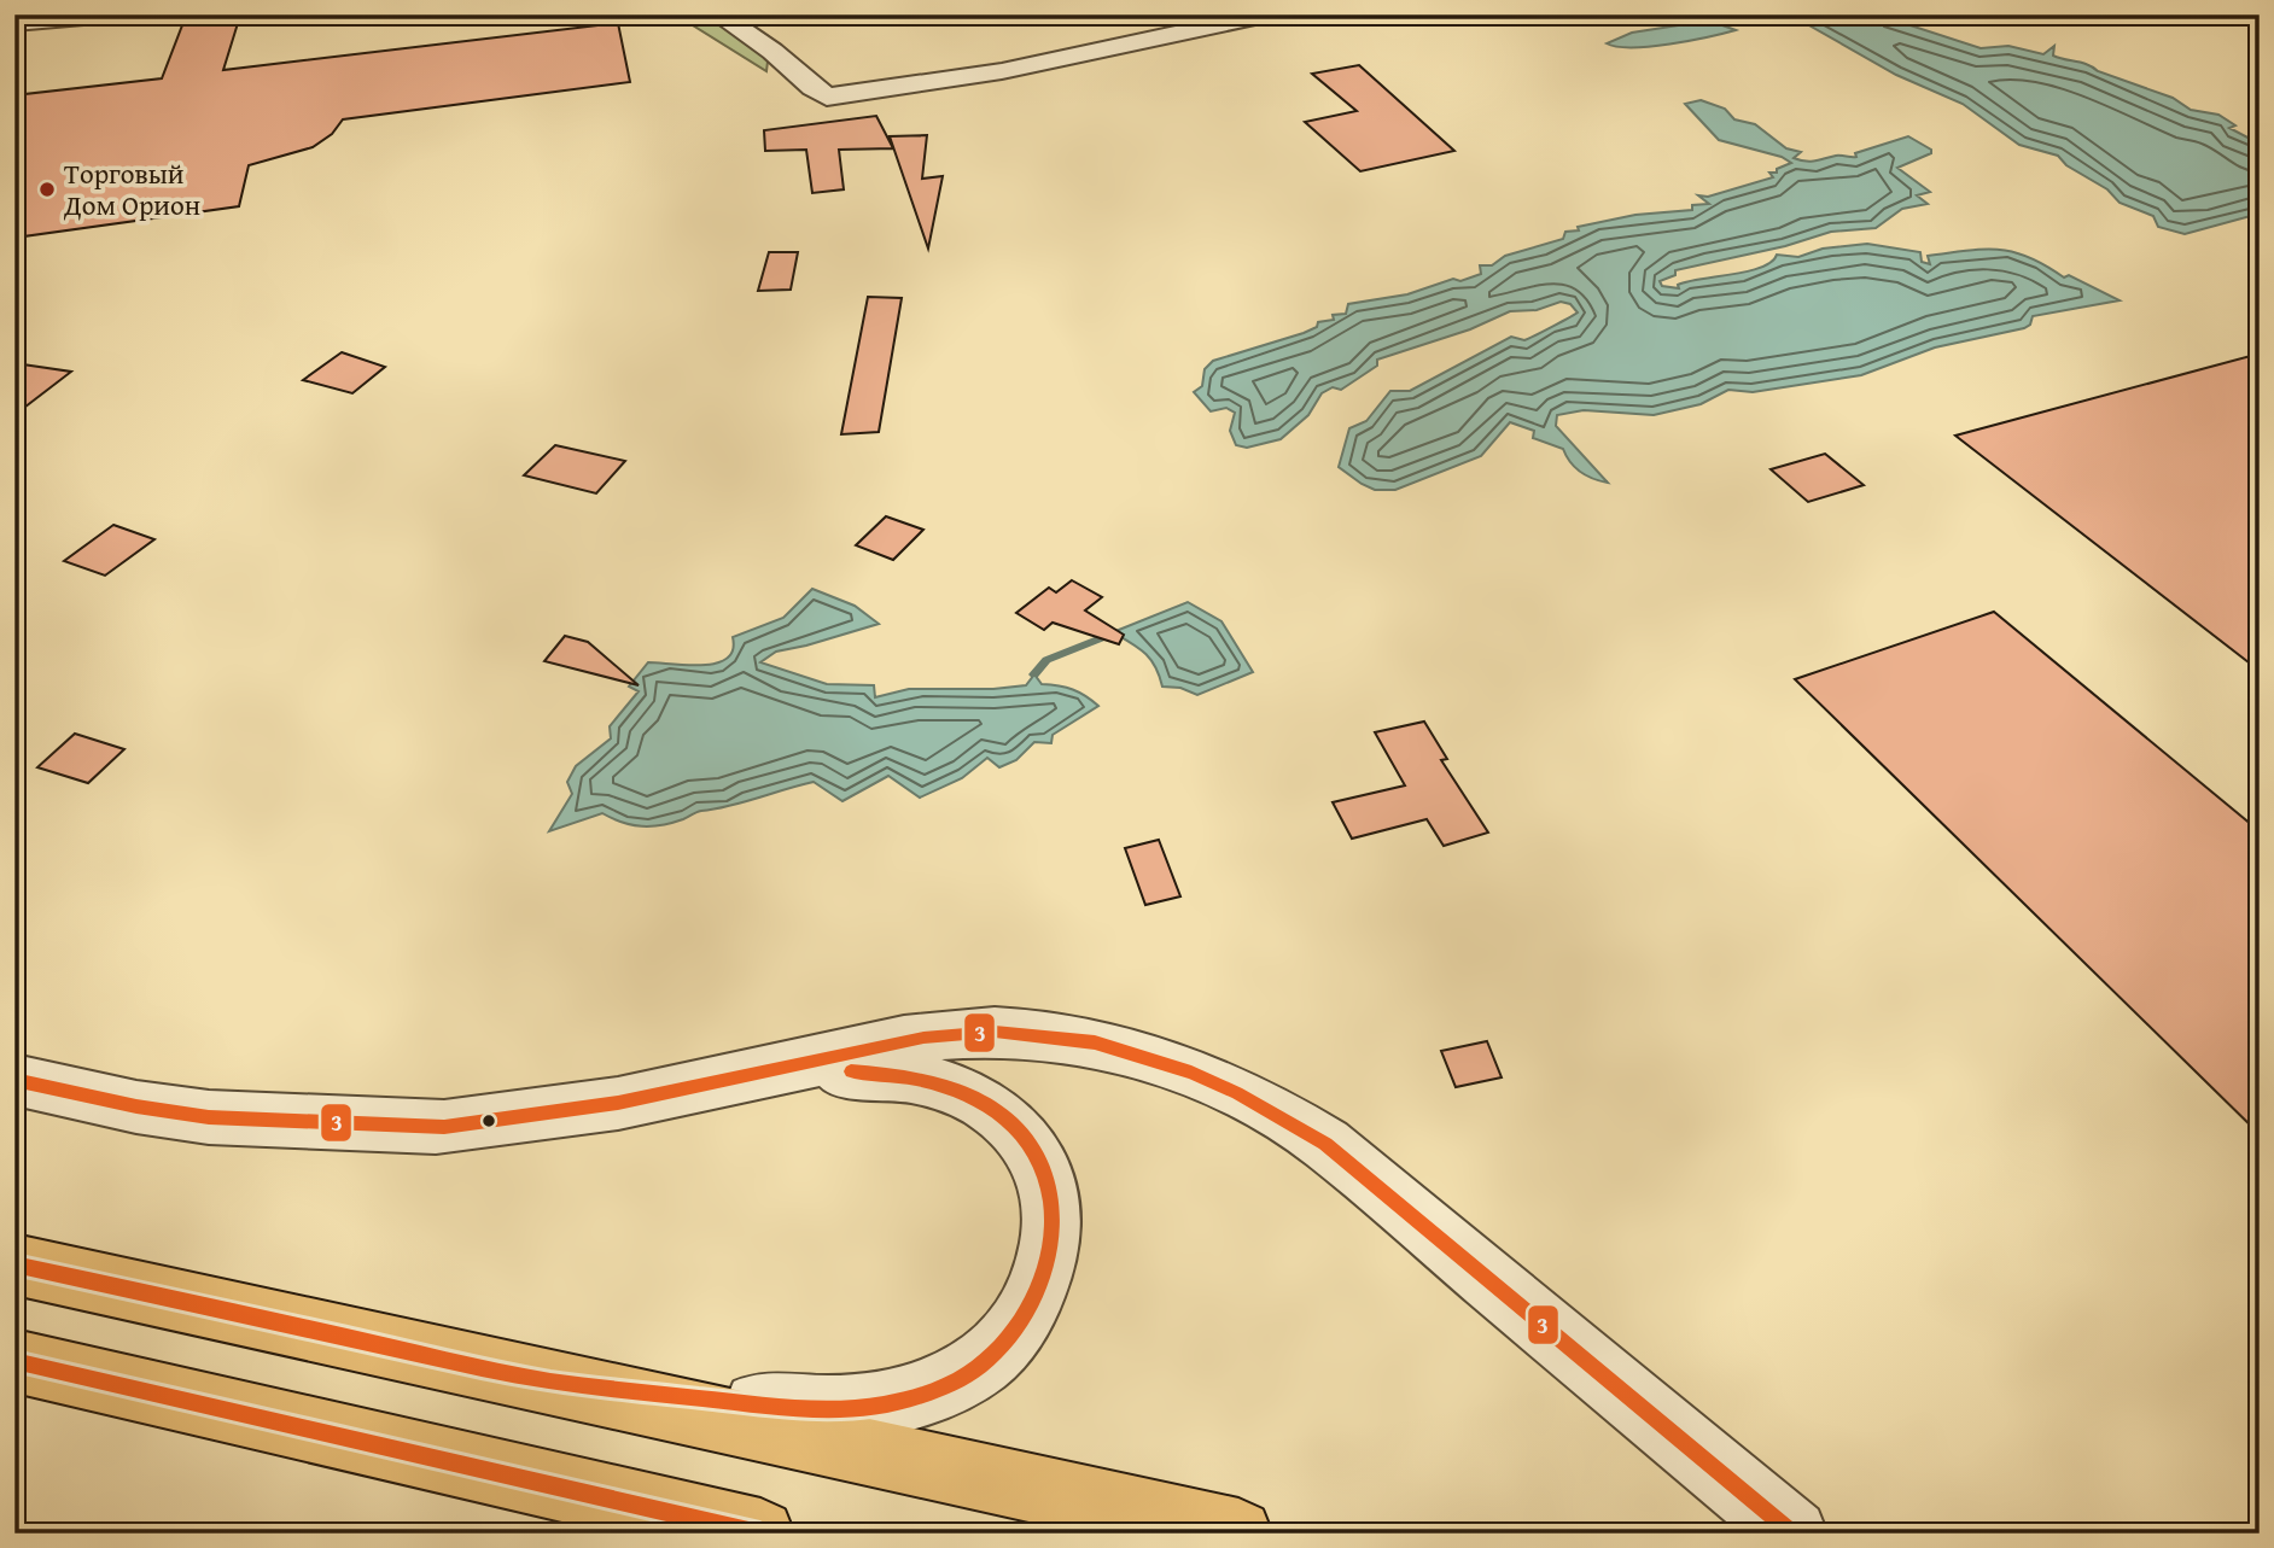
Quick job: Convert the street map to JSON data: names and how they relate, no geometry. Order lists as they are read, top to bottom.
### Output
{
  "places": ["Торговый Дом Орион"],
  "lines": ["transit line 3"]
}
